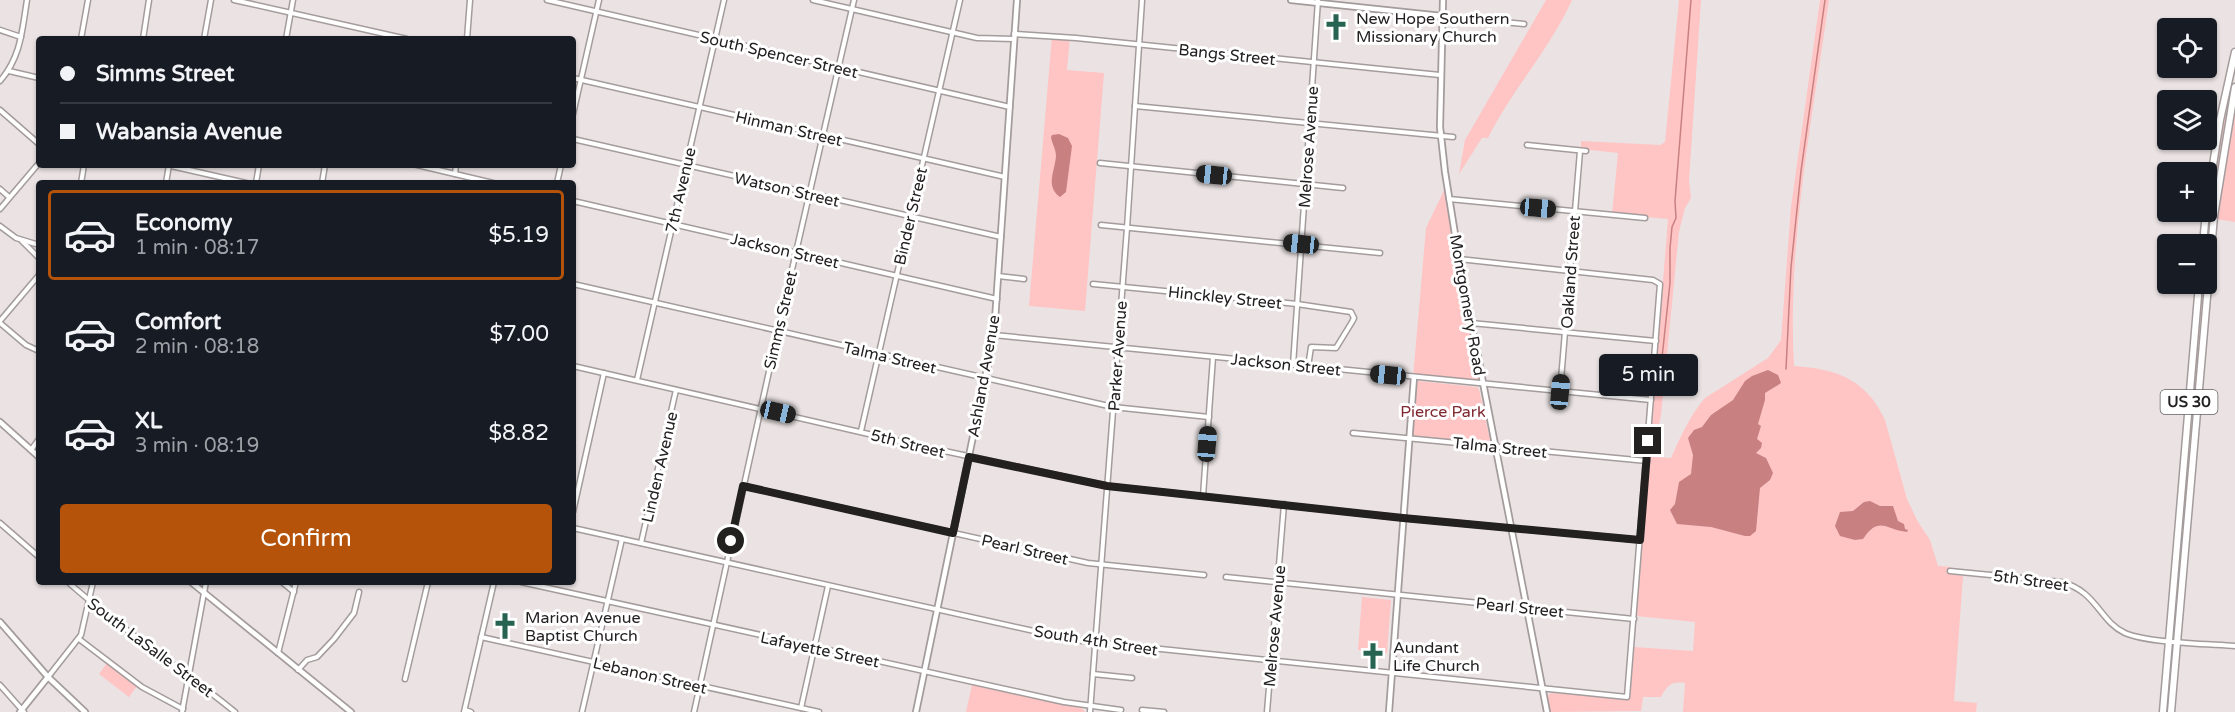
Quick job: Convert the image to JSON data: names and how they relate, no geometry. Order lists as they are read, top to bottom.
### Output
{
  "streets": {
    "main road": ["US 30"],
    "street": [
      "South Spencer Street",
      "Bangs Street",
      "Hinman Street",
      "Melrose Avenue",
      "Watson Street",
      "7th Avenue",
      "Binder Street",
      "Jackson Street",
      "Oakland Street",
      "Hinckley Street",
      "Montgomery Road",
      "Simms Street",
      "Parker Avenue",
      "Talma Street",
      "Ashland Avenue",
      "5th Street",
      "Linden Avenue",
      "Pearl Street",
      "South 4th Street",
      "South LaSalle Street",
      "Lafayette Street",
      "Lebanon Street"
    ]
  },
  "crossings": [
    ["South Spencer Street", "7th Avenue"],
    ["South Spencer Street", "Binder Street"],
    ["South Spencer Street", "Simms Street"],
    ["South Spencer Street", "Ashland Avenue"],
    ["Bangs Street", "Melrose Avenue"],
    ["Bangs Street", "Binder Street"],
    ["Bangs Street", "Montgomery Road"],
    ["Bangs Street", "Simms Street"],
    ["Bangs Street", "Parker Avenue"],
    ["Bangs Street", "Ashland Avenue"],
    ["Hinman Street", "7th Avenue"],
    ["Hinman Street", "Binder Street"],
    ["Hinman Street", "Simms Street"],
    ["Hinman Street", "Ashland Avenue"],
    ["Melrose Avenue", "Jackson Street"],
    ["Melrose Avenue", "Hinckley Street"],
    ["Melrose Avenue", "5th Street"],
    ["Melrose Avenue", "Pearl Street"],
    ["Melrose Avenue", "South 4th Street"],
    ["Watson Street", "7th Avenue"],
    ["Watson Street", "Binder Street"],
    ["Watson Street", "Simms Street"],
    ["Watson Street", "Ashland Avenue"],
    ["7th Avenue", "Jackson Street"],
    ["7th Avenue", "Talma Street"],
    ["7th Avenue", "5th Street"],
    ["Binder Street", "Jackson Street"],
    ["Binder Street", "Talma Street"],
    ["Binder Street", "5th Street"],
    ["Jackson Street", "Oakland Street"],
    ["Jackson Street", "Hinckley Street"],
    ["Jackson Street", "Montgomery Road"],
    ["Jackson Street", "Simms Street"],
    ["Jackson Street", "Parker Avenue"],
    ["Jackson Street", "Ashland Avenue"],
    ["Hinckley Street", "Parker Avenue"],
    ["Montgomery Road", "Talma Street"],
    ["Montgomery Road", "5th Street"],
    ["Montgomery Road", "Pearl Street"],
    ["Montgomery Road", "South 4th Street"],
    ["Simms Street", "Talma Street"],
    ["Simms Street", "5th Street"],
    ["Simms Street", "Pearl Street"],
    ["Simms Street", "South 4th Street"],
    ["Simms Street", "Lafayette Street"],
    ["Simms Street", "Lebanon Street"],
    ["Parker Avenue", "Talma Street"],
    ["Parker Avenue", "5th Street"],
    ["Parker Avenue", "Pearl Street"],
    ["Parker Avenue", "South 4th Street"],
    ["Parker Avenue", "Lafayette Street"],
    ["Talma Street", "Ashland Avenue"],
    ["Ashland Avenue", "5th Street"],
    ["Ashland Avenue", "Pearl Street"],
    ["Ashland Avenue", "South 4th Street"],
    ["Ashland Avenue", "Lafayette Street"],
    ["US 30", "5th Street"],
    ["5th Street", "Linden Avenue"],
    ["Linden Avenue", "South 4th Street"],
    ["Pearl Street", "South 4th Street"]
  ],
  "parks": ["Pierce Park"],
  "places": {
    "church": ["New Hope Southern Missionary Church", "Marion Avenue Baptist Church", "Aundant Life Church"]
  },
  "page": {
    "map_buttons": ["+", "−"],
    "banner": ["Simms Street", "Wabansia Avenue"],
    "list": [
      {
        "name": "Economy",
        "note": "1 min · 08:17",
        "value": "$5.19"
      },
      {
        "name": "Comfort",
        "note": "2 min · 08:18",
        "value": "$7.00"
      },
      {
        "name": "XL",
        "note": "3 min · 08:19",
        "value": "$8.82"
      }
    ],
    "bubble": "5 min",
    "buttons": "Confirm"
  }
}
